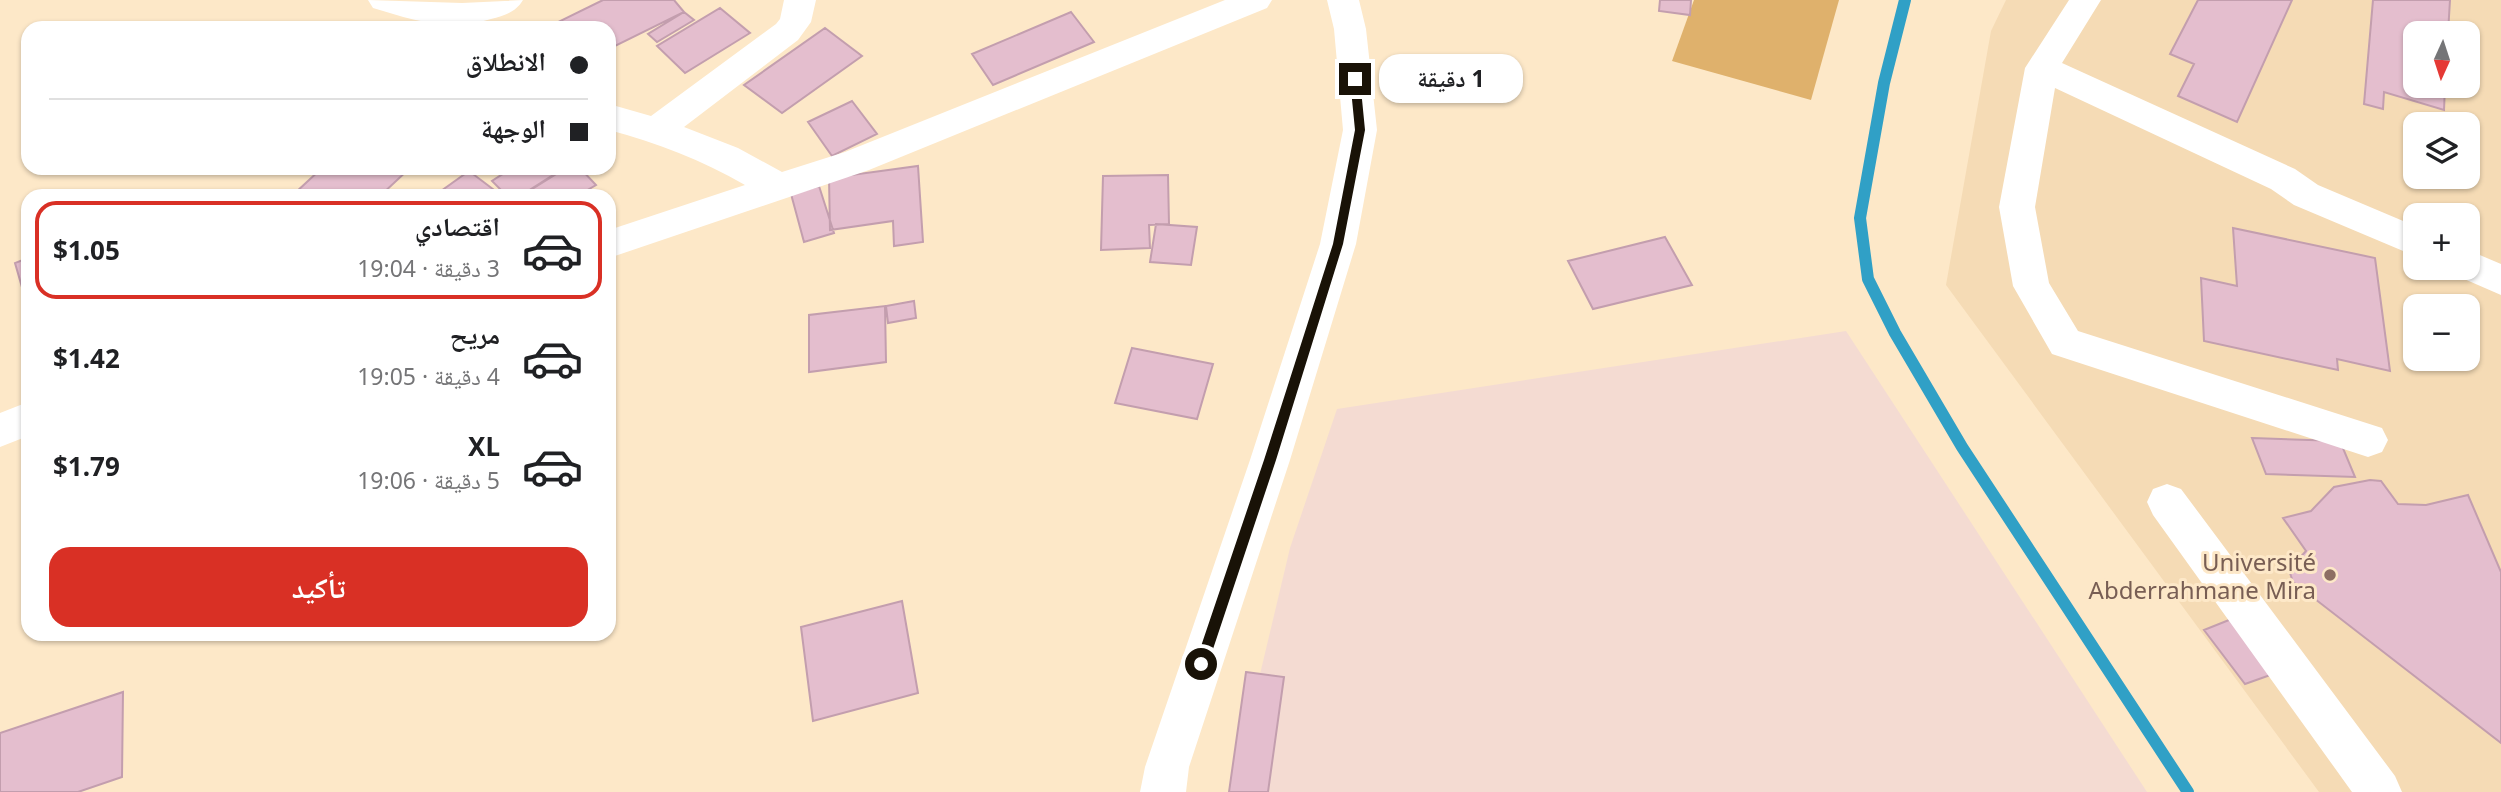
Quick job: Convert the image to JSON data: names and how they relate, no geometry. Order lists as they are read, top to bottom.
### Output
{
  "places": ["Université Abderrahmane Mira"],
  "north": "bottom",
  "page": {
    "map_buttons": ["+", "−"],
    "banner": ["الانطلاق", "الوجهة"],
    "bubble": "1 دقيقة",
    "list": [
      {
        "name": "اقتصادي",
        "note": "3 دقيقة · 19:04",
        "value": "$1.05"
      },
      {
        "name": "مريح",
        "note": "4 دقيقة · 19:05",
        "value": "$1.42"
      },
      {
        "name": "XL",
        "note": "5 دقيقة · 19:06",
        "value": "$1.79"
      }
    ],
    "buttons": "تأكيد"
  }
}
